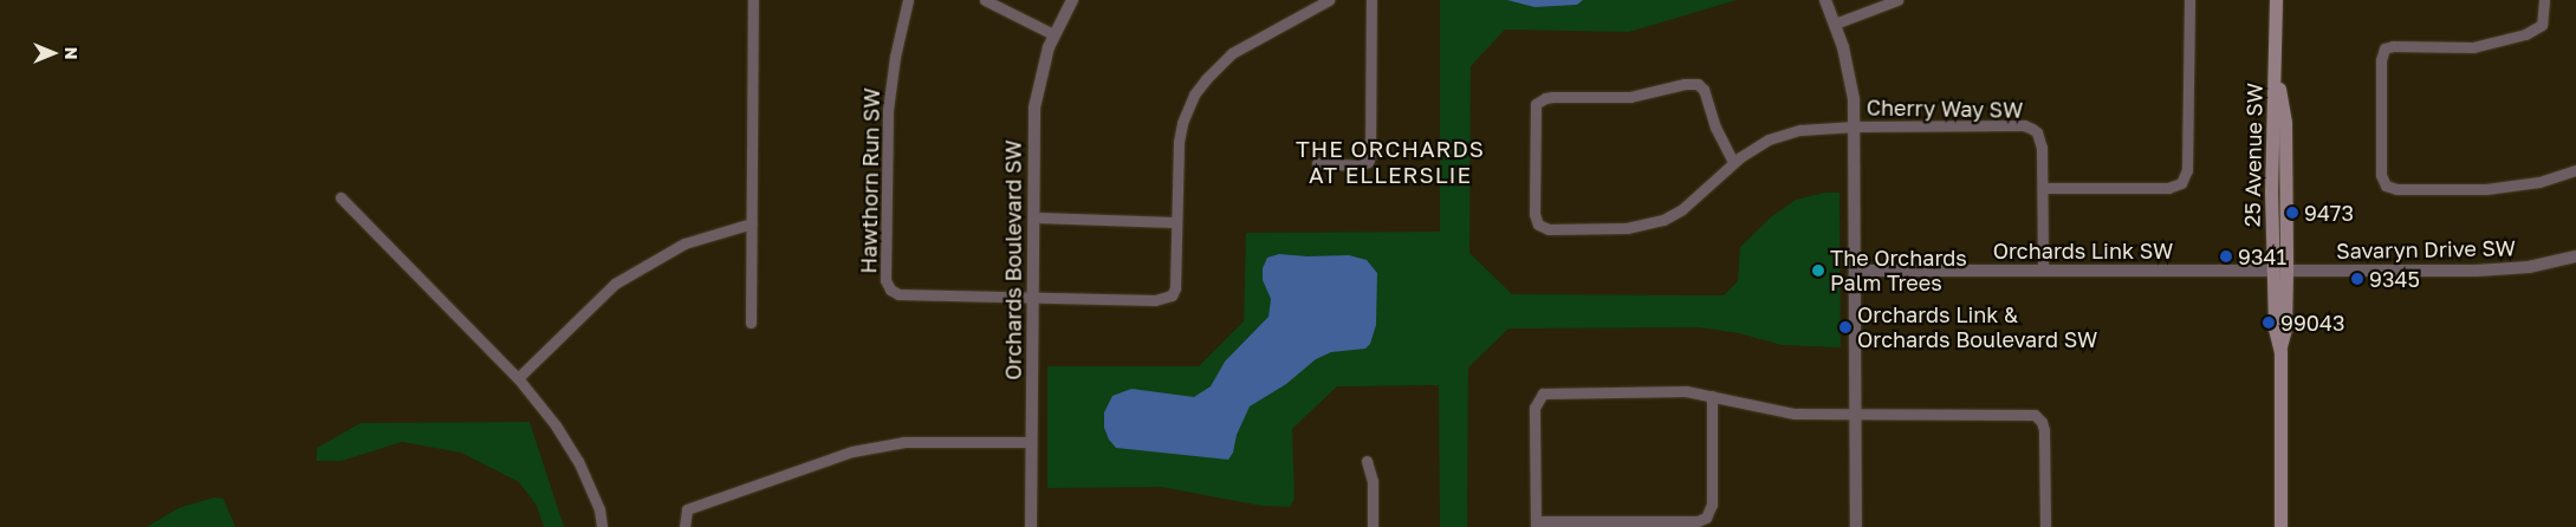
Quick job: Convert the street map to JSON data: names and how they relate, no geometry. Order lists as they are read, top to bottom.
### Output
{
  "streets": {
    "main road": ["25 Avenue SW"],
    "street": [
      "Cherry Way SW",
      "Hawthorn Run SW",
      "Savaryn Drive SW",
      "Orchards Link SW",
      "Orchards Boulevard SW"
    ]
  },
  "crossings": [
    ["Cherry Way SW", "Orchards Link SW"],
    ["25 Avenue SW", "Savaryn Drive SW"],
    ["25 Avenue SW", "Orchards Link SW"],
    ["Hawthorn Run SW", "Orchards Boulevard SW"],
    ["Savaryn Drive SW", "Orchards Link SW"]
  ],
  "districts": ["THE ORCHARDS AT ELLERSLIE"],
  "places": [
    "9473",
    "9341",
    "The Orchards Palm Trees",
    "9345",
    "99043",
    "Orchards Link & Orchards Boulevard SW"
  ],
  "north": "right"
}
